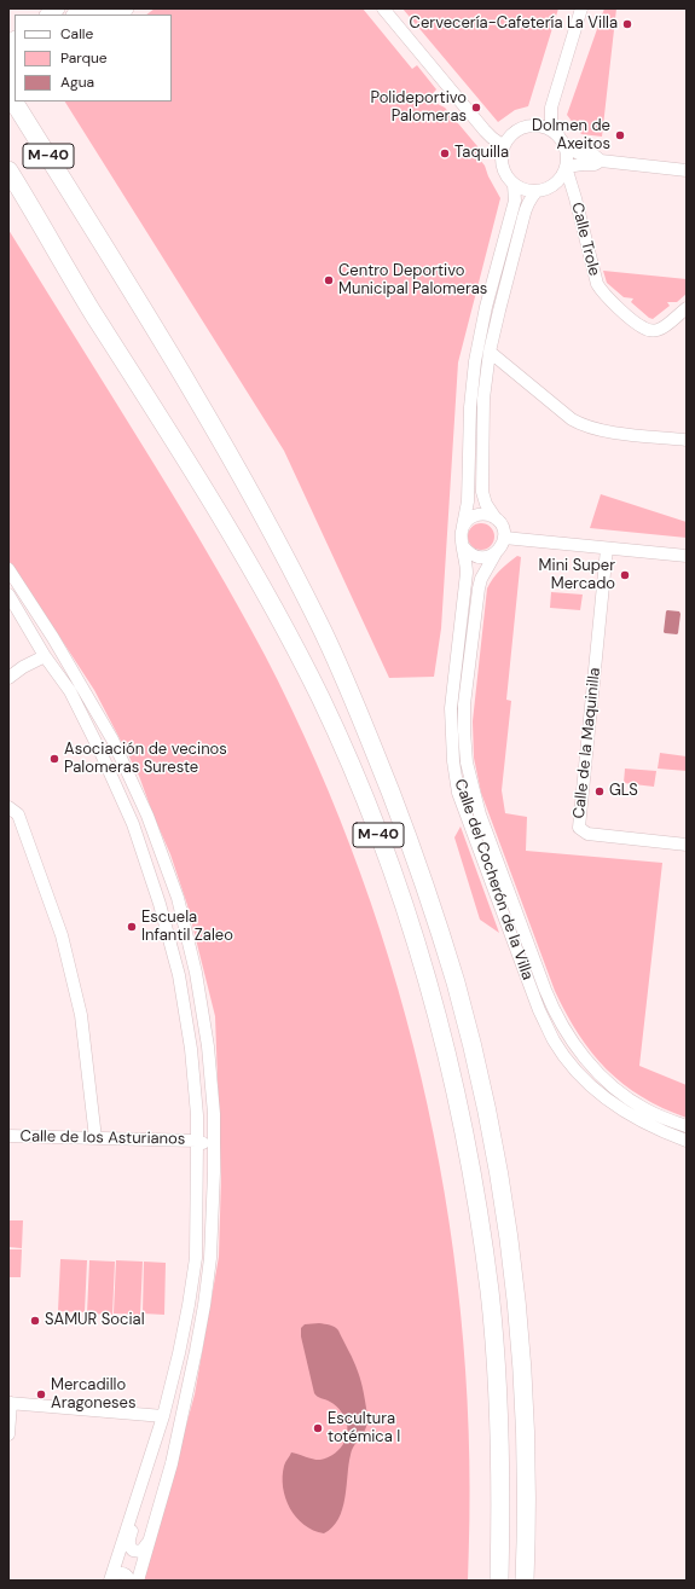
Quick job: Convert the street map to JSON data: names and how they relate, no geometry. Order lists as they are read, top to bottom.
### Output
{
  "streets": {
    "highway": ["M-40"],
    "street": [
      "Calle Trole",
      "Calle de la Maquinilla",
      "Calle del Cocherón de la Villa",
      "Calle de los Asturianos"
    ]
  },
  "places": [
    "Cervecería-Cafetería La Villa",
    "Polideportivo Palomeras",
    "Dolmen de Axeitos",
    "Taquilla",
    "Centro Deportivo Municipal Palomeras",
    "Mini Super Mercado",
    "Asociación de vecinos Palomeras Sureste",
    "GLS",
    "Escuela Infantil Zaleo",
    "SAMUR Social",
    "Mercadillo Aragoneses",
    "Escultura totémica I"
  ],
  "legend": ["Calle", "Parque", "Agua"]
}
